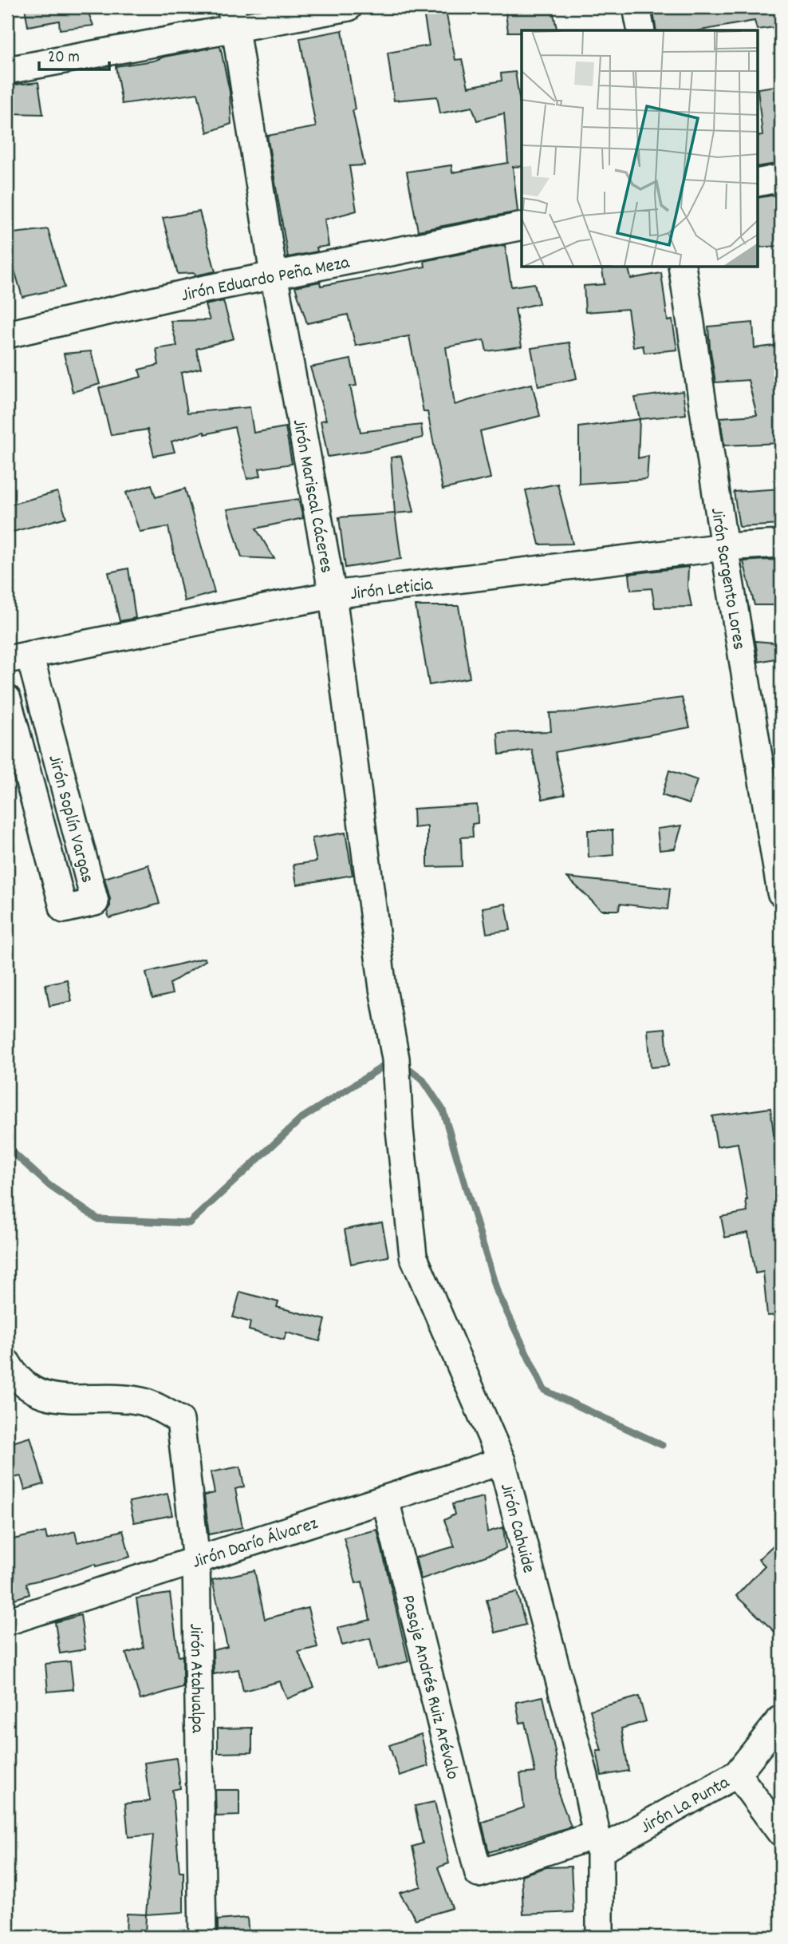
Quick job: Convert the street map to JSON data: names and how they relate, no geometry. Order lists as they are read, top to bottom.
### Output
{
  "streets": {
    "street": [
      "Jirón Eduardo Peña Meza",
      "Jirón Mariscal Cáceres",
      "Jirón Sargento Lores",
      "Jirón Leticia",
      "Jirón Soplín Vargas",
      "Jirón Cahuide",
      "Jirón Darío Álvarez",
      "Jirón Atahualpa",
      "Pasaje Andrés Ruiz Arévalo",
      "Jirón La Punta"
    ]
  },
  "crossings": [
    ["Jirón Eduardo Peña Meza", "Jirón Mariscal Cáceres"],
    ["Jirón Mariscal Cáceres", "Jirón Leticia"],
    ["Jirón Mariscal Cáceres", "Jirón Cahuide"],
    ["Jirón Sargento Lores", "Jirón Leticia"],
    ["Jirón Leticia", "Jirón Soplín Vargas"],
    ["Jirón Cahuide", "Jirón Darío Álvarez"],
    ["Jirón Cahuide", "Jirón La Punta"],
    ["Jirón Darío Álvarez", "Jirón Atahualpa"],
    ["Jirón Darío Álvarez", "Pasaje Andrés Ruiz Arévalo"],
    ["Pasaje Andrés Ruiz Arévalo", "Jirón La Punta"]
  ],
  "scale_bar": "20 m"
}
